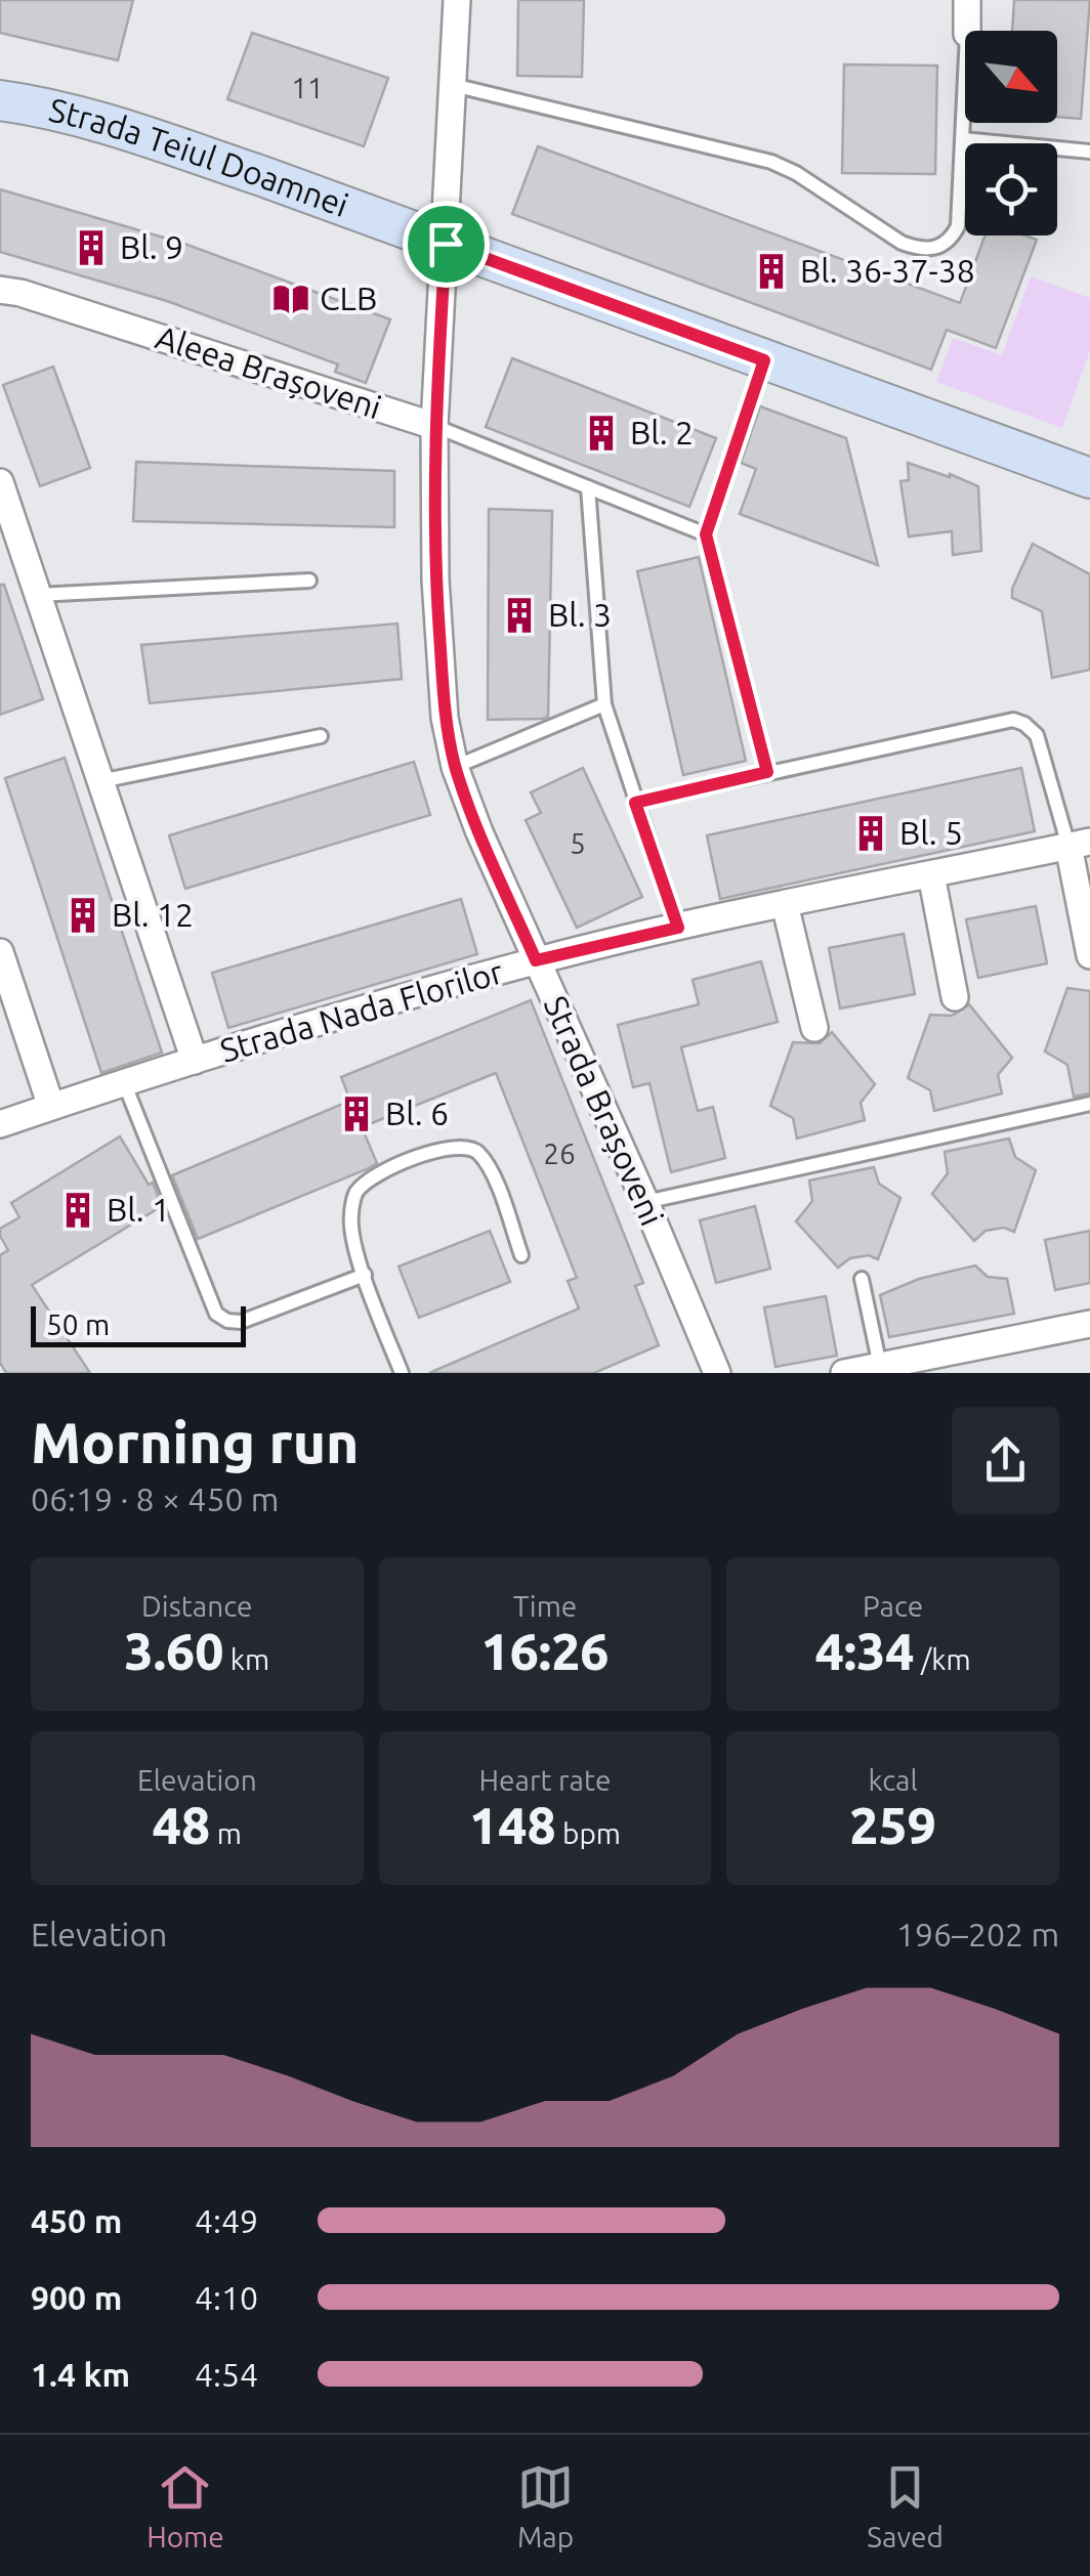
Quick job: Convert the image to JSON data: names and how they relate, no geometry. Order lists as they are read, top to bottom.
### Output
{
  "streets": {
    "street": [
      "Strada Teiul Doamnei",
      "Aleea Brașoveni",
      "Strada Nada Florilor",
      "Strada Brașoveni"
    ]
  },
  "crossings": [
    ["Strada Teiul Doamnei", "Strada Brașoveni"],
    ["Aleea Brașoveni", "Strada Brașoveni"],
    ["Strada Nada Florilor", "Strada Brașoveni"]
  ],
  "places": {
    "building": [
      "Bl. 9",
      "Bl. 36-37-38",
      "Bl. 2",
      "Bl. 3",
      "Bl. 5",
      "Bl. 12",
      "Bl. 6",
      "Bl. 1"
    ],
    "library": ["CLB"]
  },
  "house_numbers": ["11", "5", "26"],
  "scale_bar": "50 m",
  "north": "bottom right",
  "page": {
    "scale": "50 m",
    "heading": ["Morning run", "06:19 · 8 × 450 m"],
    "stats": [
      ["Distance", "3.60 km"],
      ["Time", "16:26"],
      ["Pace", "4:34 /km"],
      ["Elevation", "48 m"],
      ["Heart rate", "148 bpm"],
      ["kcal", "259"]
    ],
    "chart": ["Elevation", "196–202 m"],
    "list": [
      {
        "name": "450 m",
        "note": "4:49"
      },
      {
        "name": "900 m",
        "note": "4:10"
      },
      {
        "name": "1.4 km",
        "note": "4:54"
      }
    ],
    "tabs": ["Home", "Map", "Saved"]
  }
}
